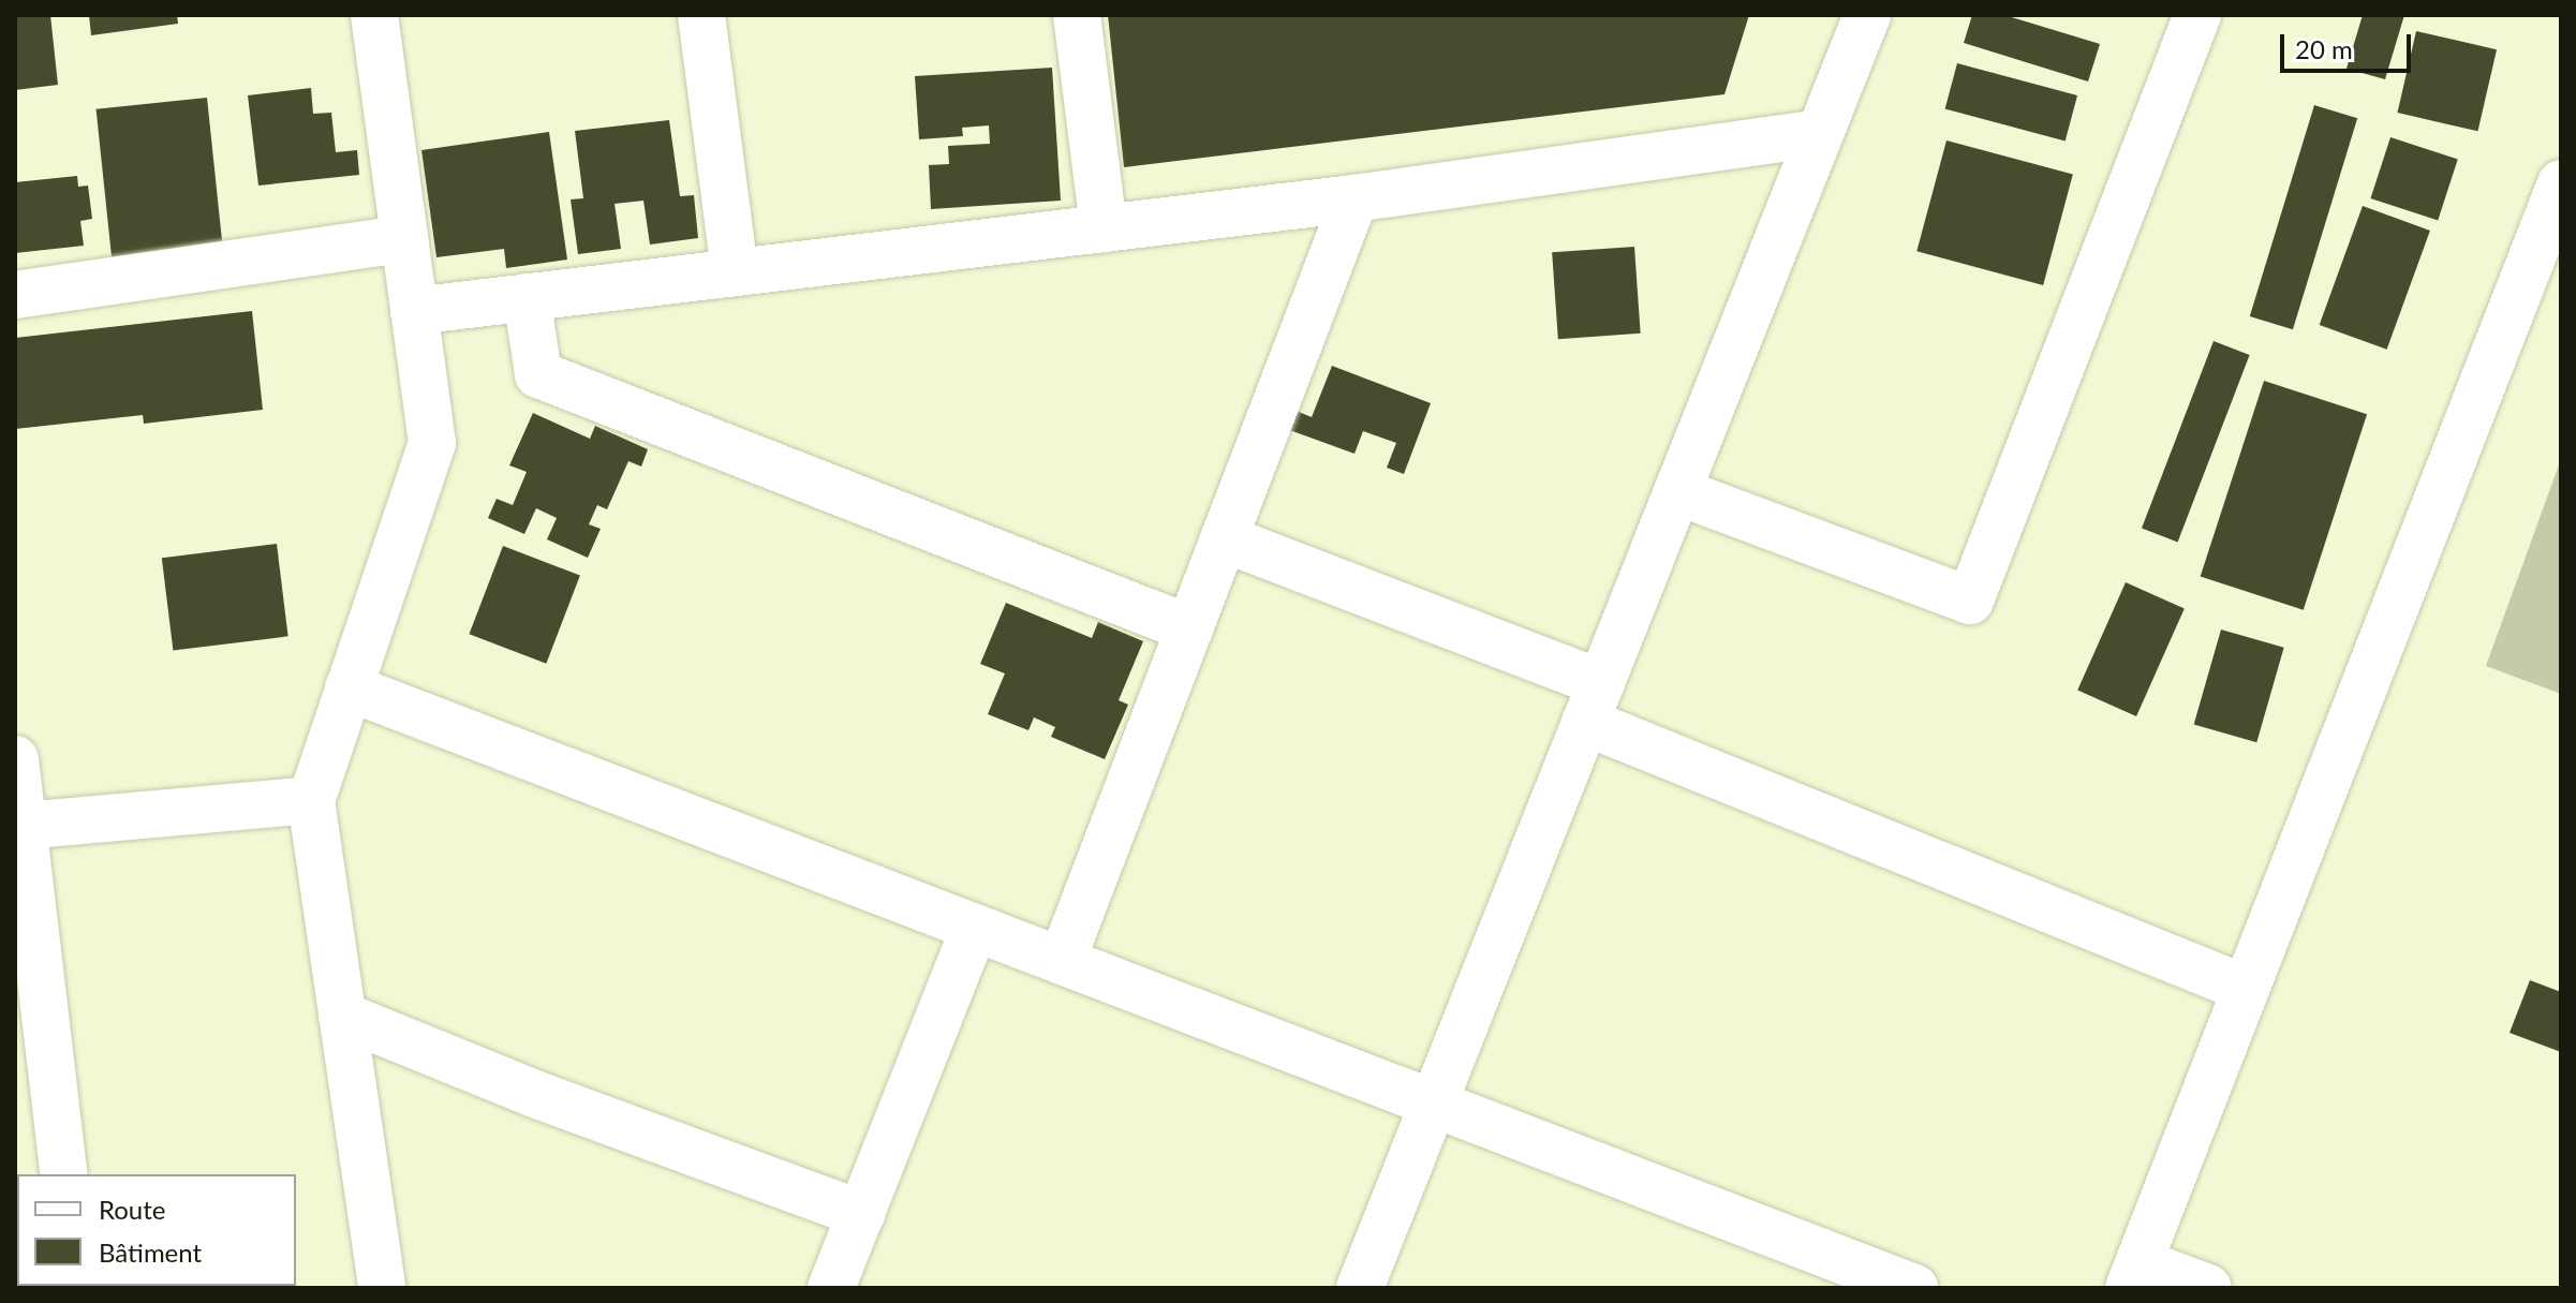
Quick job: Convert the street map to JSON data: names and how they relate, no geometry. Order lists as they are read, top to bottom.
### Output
{
  "legend": ["Route", "Bâtiment"],
  "scale_bar": "20 m"
}
